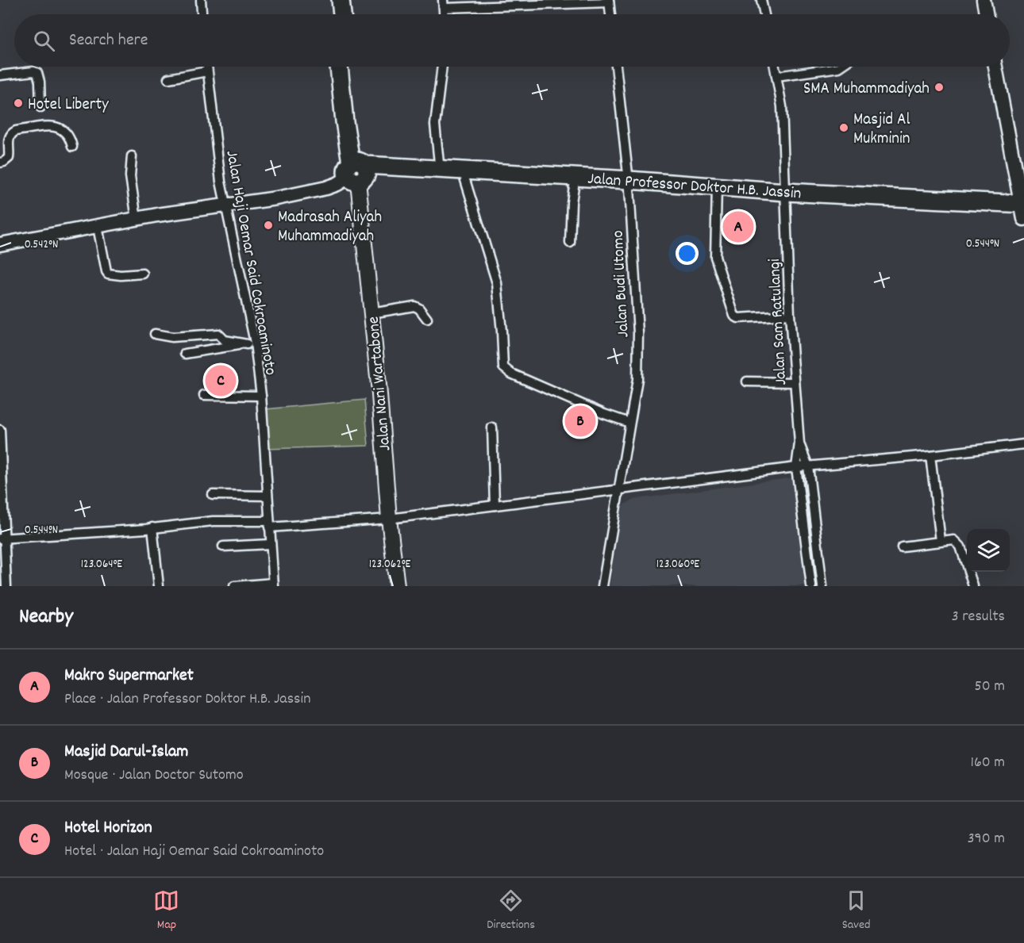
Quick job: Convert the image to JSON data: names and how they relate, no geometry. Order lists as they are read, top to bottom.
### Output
{
  "streets": {
    "highway": ["Jalan Professor Doktor H.B. Jassin", "Jalan Nani Wartabone"],
    "street": ["Jalan Haji Oemar Said Cokroaminoto", "Jalan Budi Utomo", "Jalan Sam Ratulangi"]
  },
  "crossings": [
    ["Jalan Professor Doktor H.B. Jassin", "Jalan Budi Utomo"],
    ["Jalan Professor Doktor H.B. Jassin", "Jalan Sam Ratulangi"],
    ["Jalan Professor Doktor H.B. Jassin", "Jalan Nani Wartabone"]
  ],
  "places": [
    "SMA Muhammadiyah",
    "Hotel Liberty",
    "Masjid Al Mukminin",
    "Madrasah Aliyah Muhammadiyah"
  ],
  "page": {
    "search": "Search here",
    "pins": ["A", "C", "B"],
    "heading": ["Nearby", "3 results"],
    "list": [
      {
        "mark": "A",
        "name": "Makro Supermarket",
        "note": "Place · Jalan Professor Doktor H.B. Jassin",
        "value": "50 m"
      },
      {
        "mark": "B",
        "name": "Masjid Darul-Islam",
        "note": "Mosque · Jalan Doctor Sutomo",
        "value": "160 m"
      },
      {
        "mark": "C",
        "name": "Hotel Horizon",
        "note": "Hotel · Jalan Haji Oemar Said Cokroaminoto",
        "value": "390 m"
      }
    ],
    "nav": ["Map", "Directions", "Saved"]
  },
  "coordinates": [
    "0.544°N",
    "0.542°N",
    "123.062°E",
    "123.060°E",
    "123.064°E"
  ]
}
